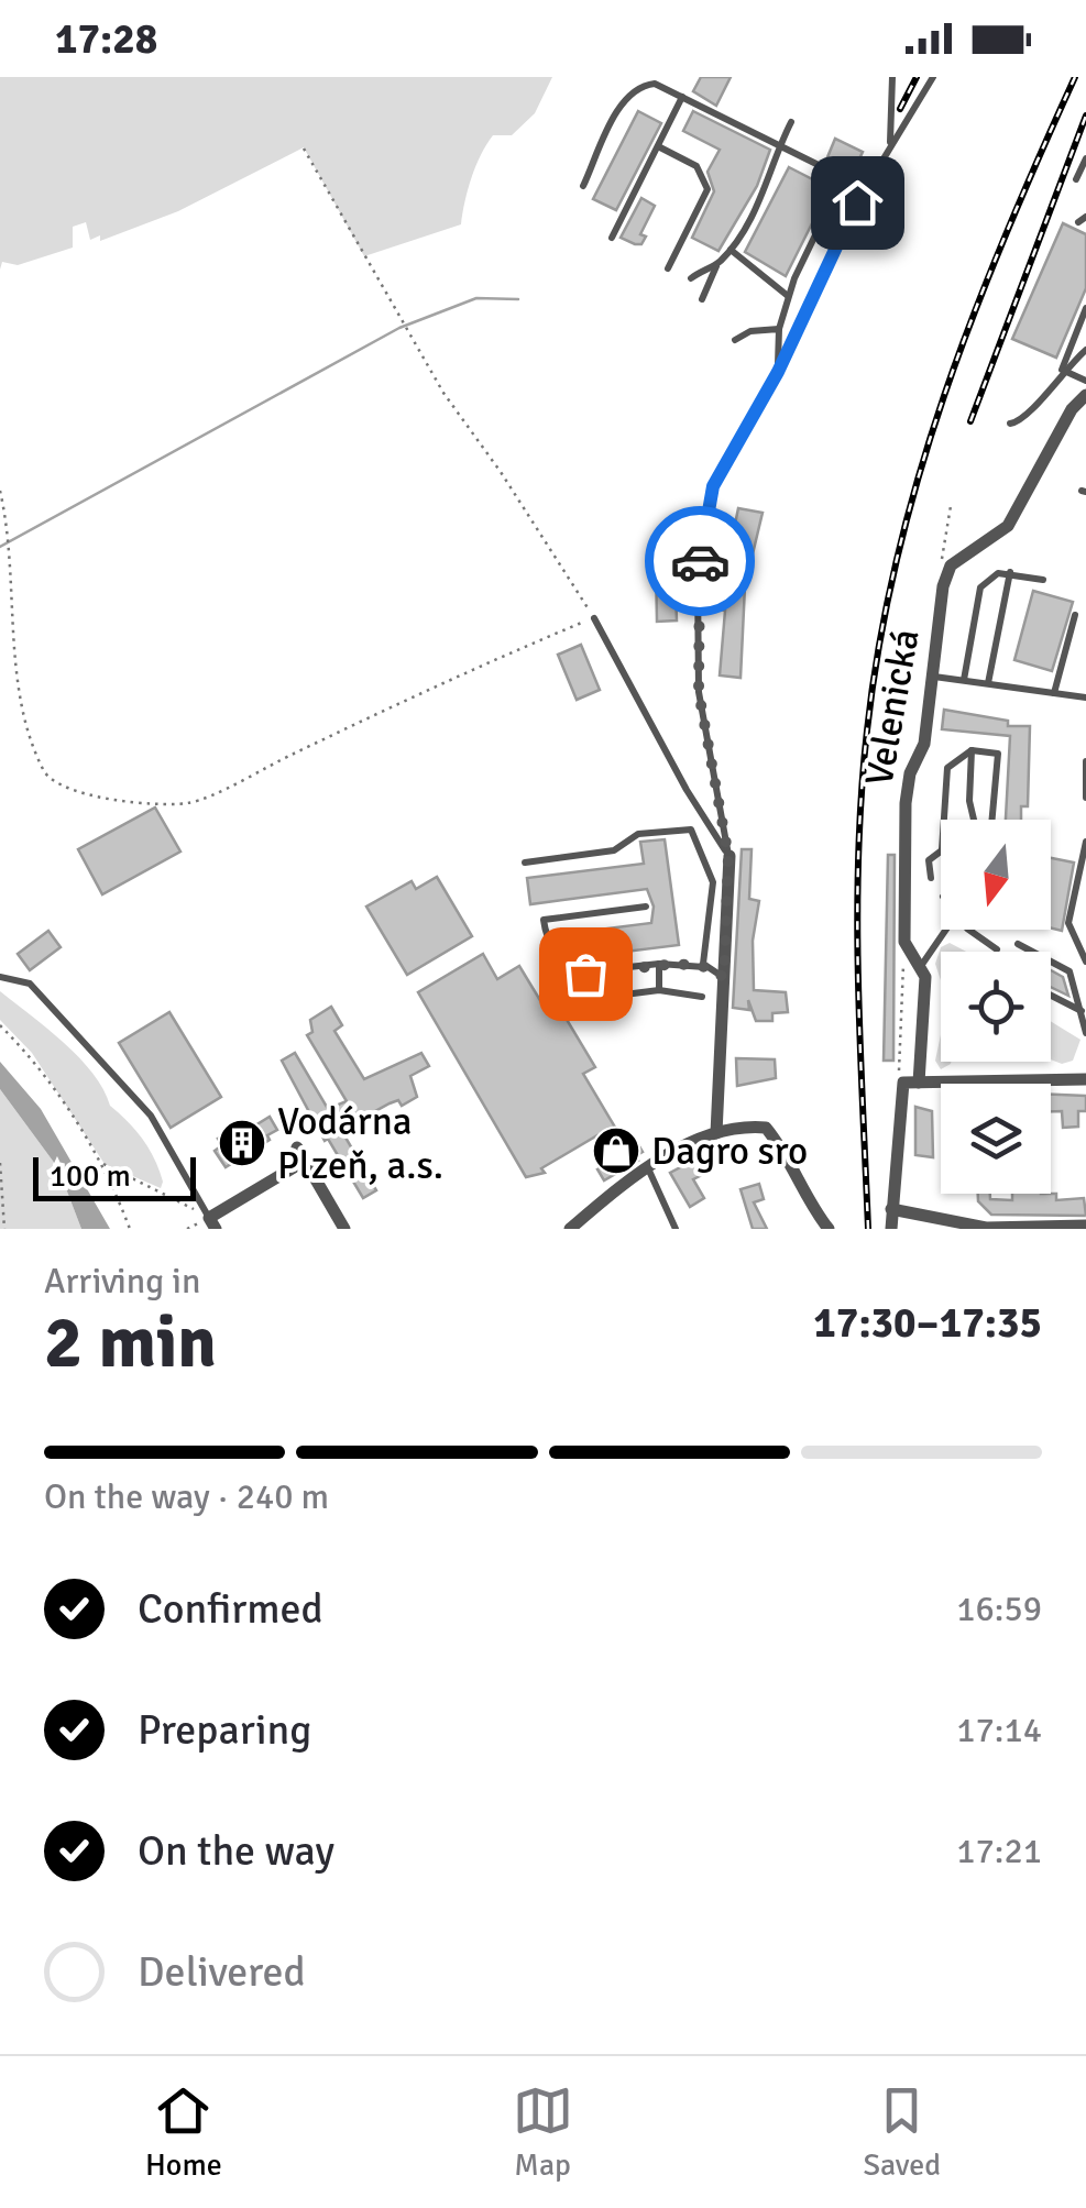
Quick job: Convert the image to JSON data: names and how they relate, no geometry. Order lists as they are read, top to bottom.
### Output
{
  "streets": {
    "street": ["Velenická"]
  },
  "places": {
    "building": ["Vodárna Plzeň, a.s."],
    "shop": ["Dagro sro"]
  },
  "scale_bar": "100 m",
  "north": "bottom",
  "page": {
    "status": "17:28",
    "scale": "100 m",
    "heading": ["2 min", "Arriving in", "17:30–17:35"],
    "bar": "On the way · 240 m",
    "list": [
      ["Confirmed", "16:59"],
      ["Preparing", "17:14"],
      ["On the way", "17:21"],
      "Delivered"
    ],
    "tabs": ["Home", "Map", "Saved"]
  }
}
